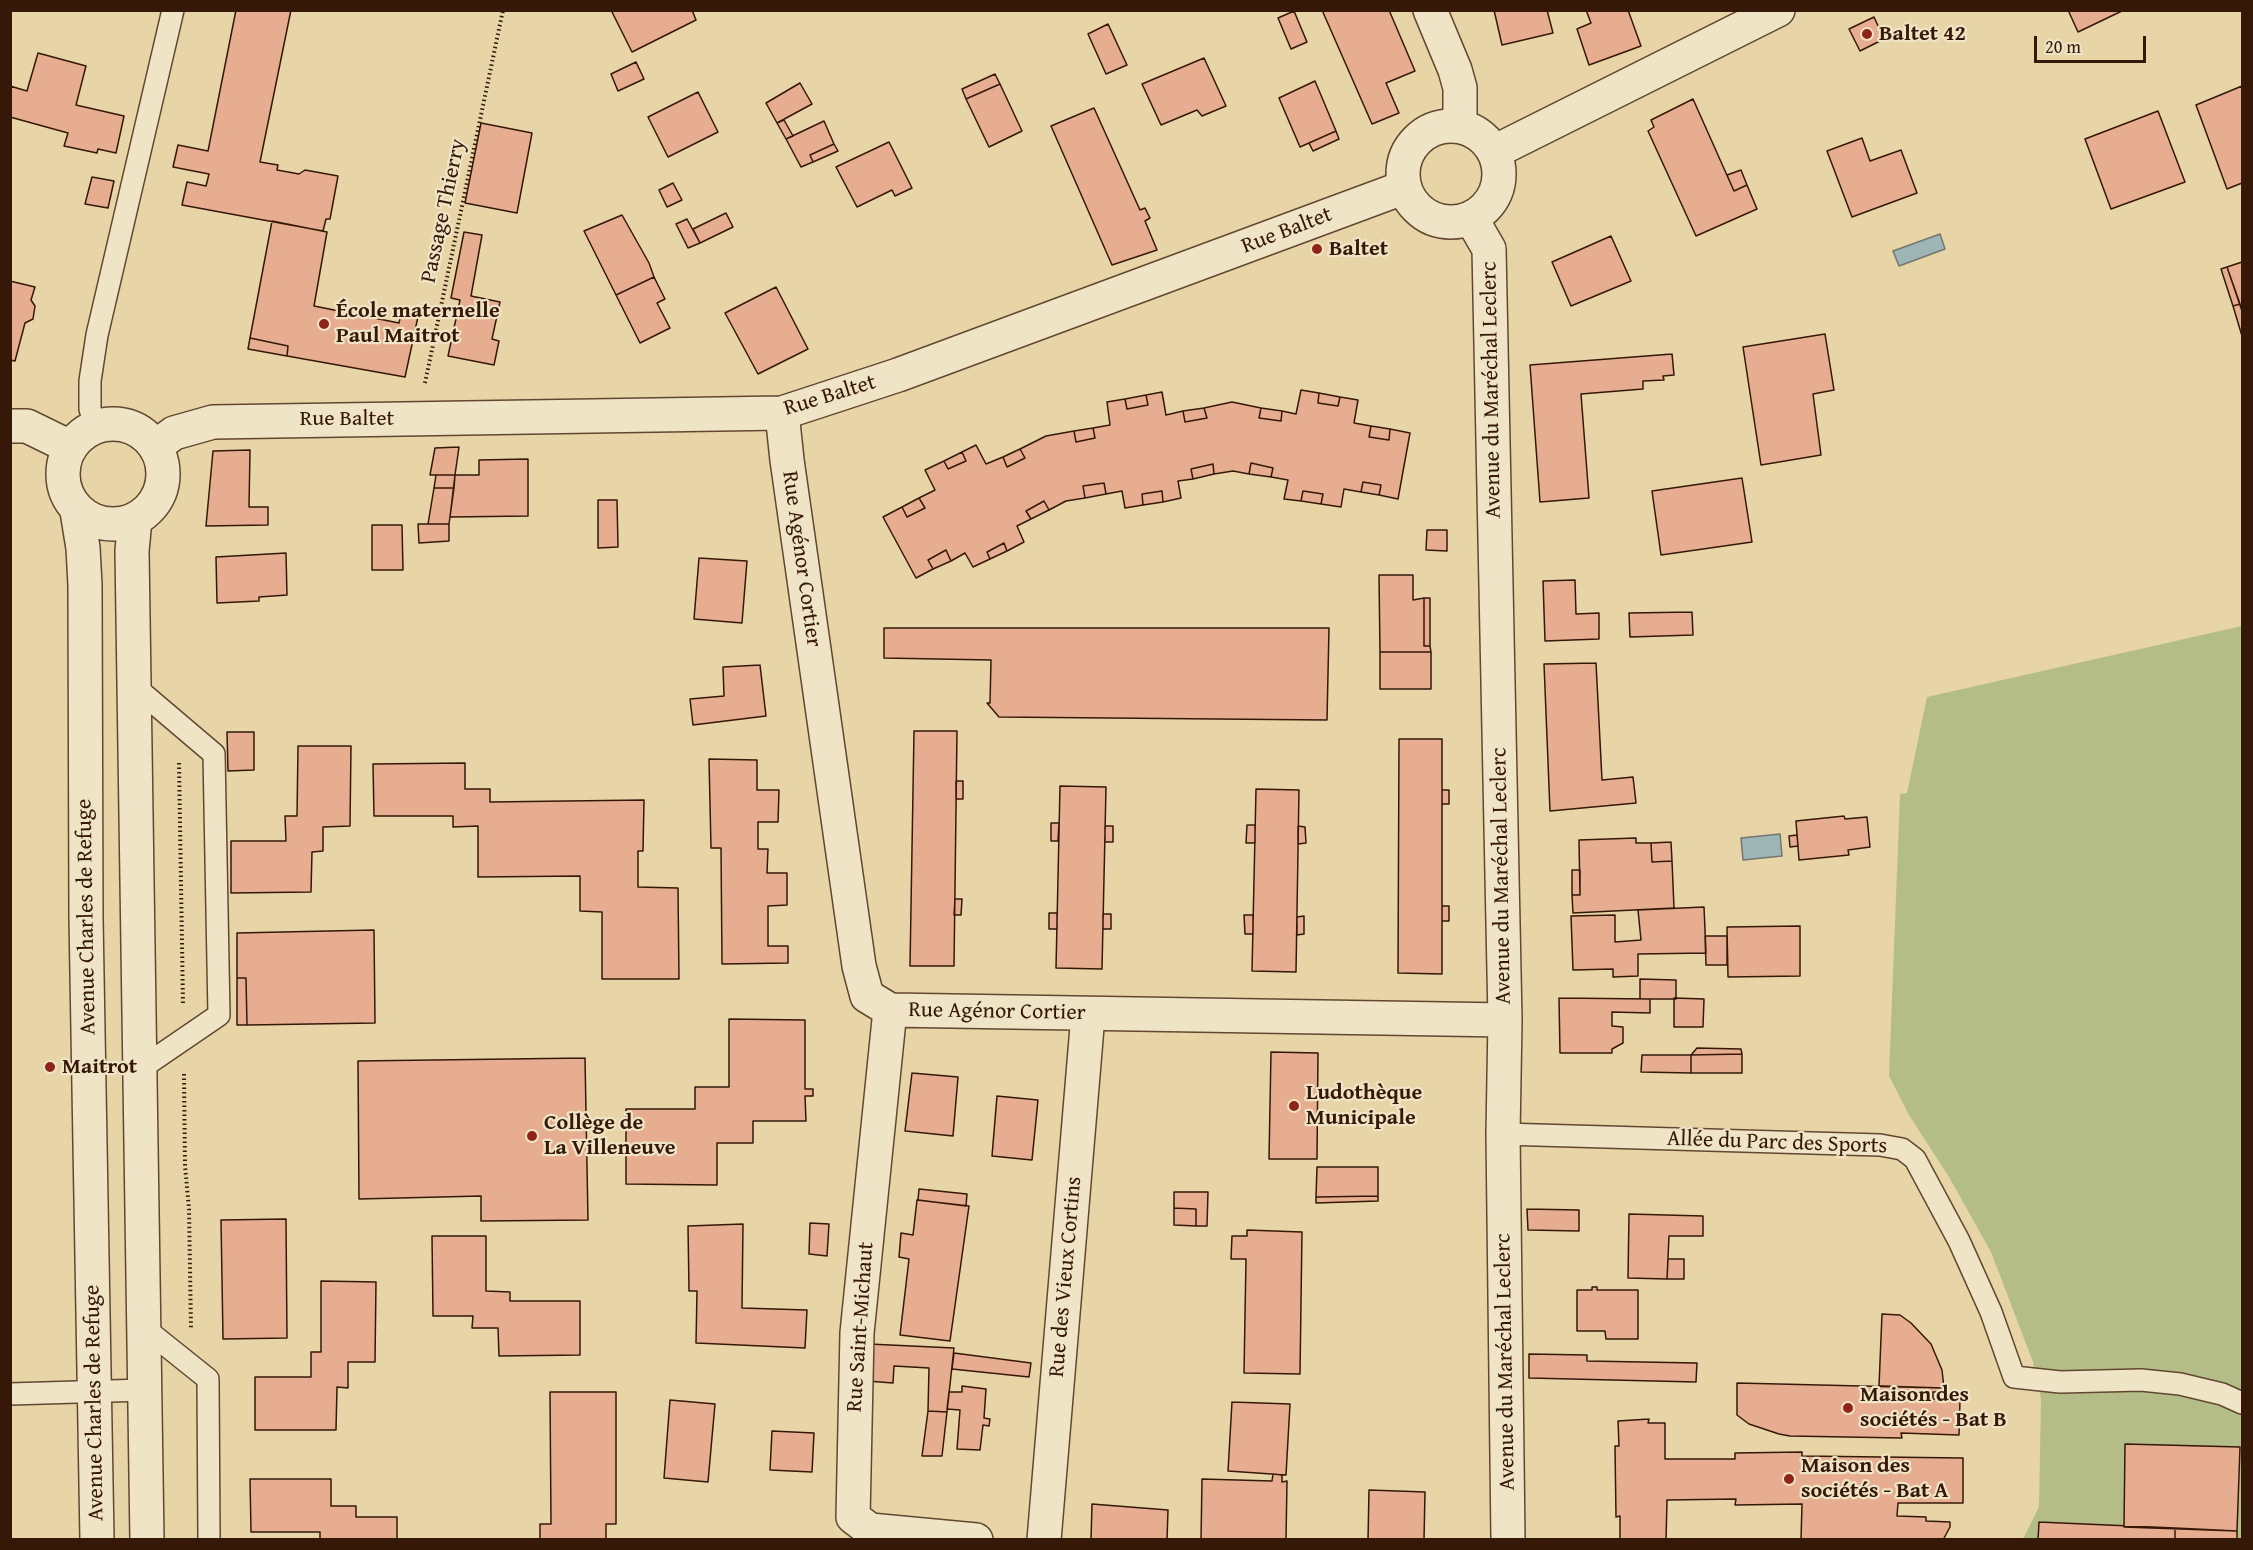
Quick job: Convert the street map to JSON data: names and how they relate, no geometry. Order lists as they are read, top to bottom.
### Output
{
  "streets": {
    "street": [
      "Rue Baltet",
      "Avenue du Maréchal Leclerc",
      "Rue Agénor Cortier",
      "Avenue Charles de Refuge",
      "Rue des Vieux Cortins",
      "Rue Saint-Michaut"
    ],
    "lane": ["Allée du Parc des Sports"],
    "path": ["Passage Thierry"]
  },
  "crossings": [
    ["Passage Thierry", "Rue Baltet"],
    ["Rue Baltet", "Avenue du Maréchal Leclerc"],
    ["Rue Baltet", "Rue Agénor Cortier"],
    ["Rue Baltet", "Avenue Charles de Refuge"],
    ["Avenue du Maréchal Leclerc", "Rue Agénor Cortier"],
    ["Avenue du Maréchal Leclerc", "Allée du Parc des Sports"],
    ["Rue Agénor Cortier", "Rue des Vieux Cortins"],
    ["Rue Agénor Cortier", "Rue Saint-Michaut"]
  ],
  "places": [
    "Baltet 42",
    "Baltet",
    "École maternelle Paul Maitrot",
    "Maitrot",
    "Ludothèque Municipale",
    "Collège de La Villeneuve",
    "Maison des sociétés - Bat B",
    "Maison des sociétés - Bat A"
  ],
  "scale_bar": "20 m"
}
